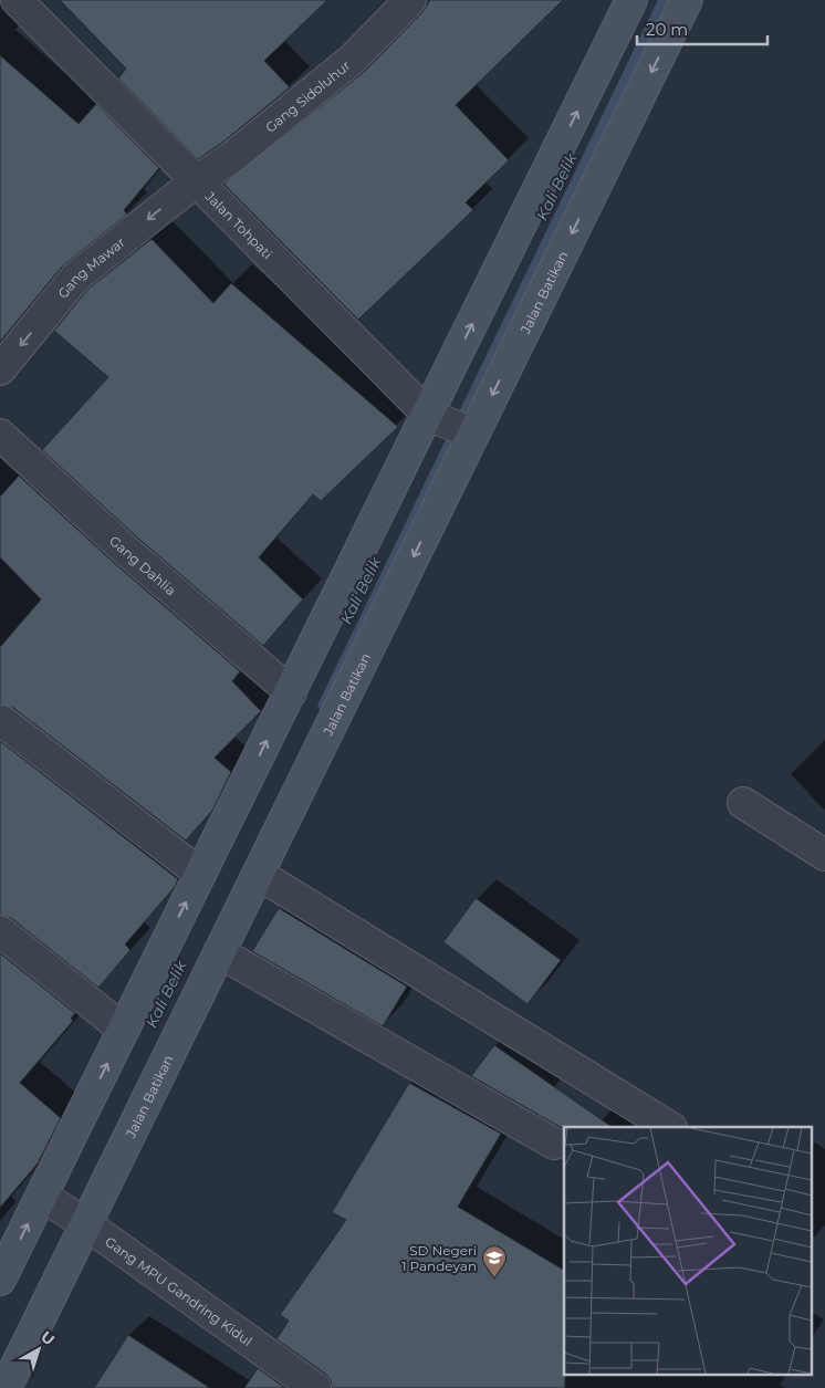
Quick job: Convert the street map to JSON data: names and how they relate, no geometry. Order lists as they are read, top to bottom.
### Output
{
  "streets": {
    "main road": ["Jalan Batikan"],
    "street": [
      "Gang Sidoluhur",
      "Jalan Tohpati",
      "Gang Mawar",
      "Gang Dahlia",
      "Gang MPU Gandring Kidul"
    ]
  },
  "crossings": [
    ["Gang Sidoluhur", "Jalan Tohpati"],
    ["Gang Sidoluhur", "Gang Mawar"],
    ["Jalan Tohpati", "Gang Mawar"],
    ["Jalan Tohpati", "Jalan Batikan"],
    ["Jalan Batikan", "Gang MPU Gandring Kidul"]
  ],
  "one_way": ["Gang Mawar"],
  "water": ["Kali Belik"],
  "places": {
    "school or university": ["SD Negeri 1 Pandeyan"]
  },
  "scale_bar": "20 m",
  "north": "top right"
}
